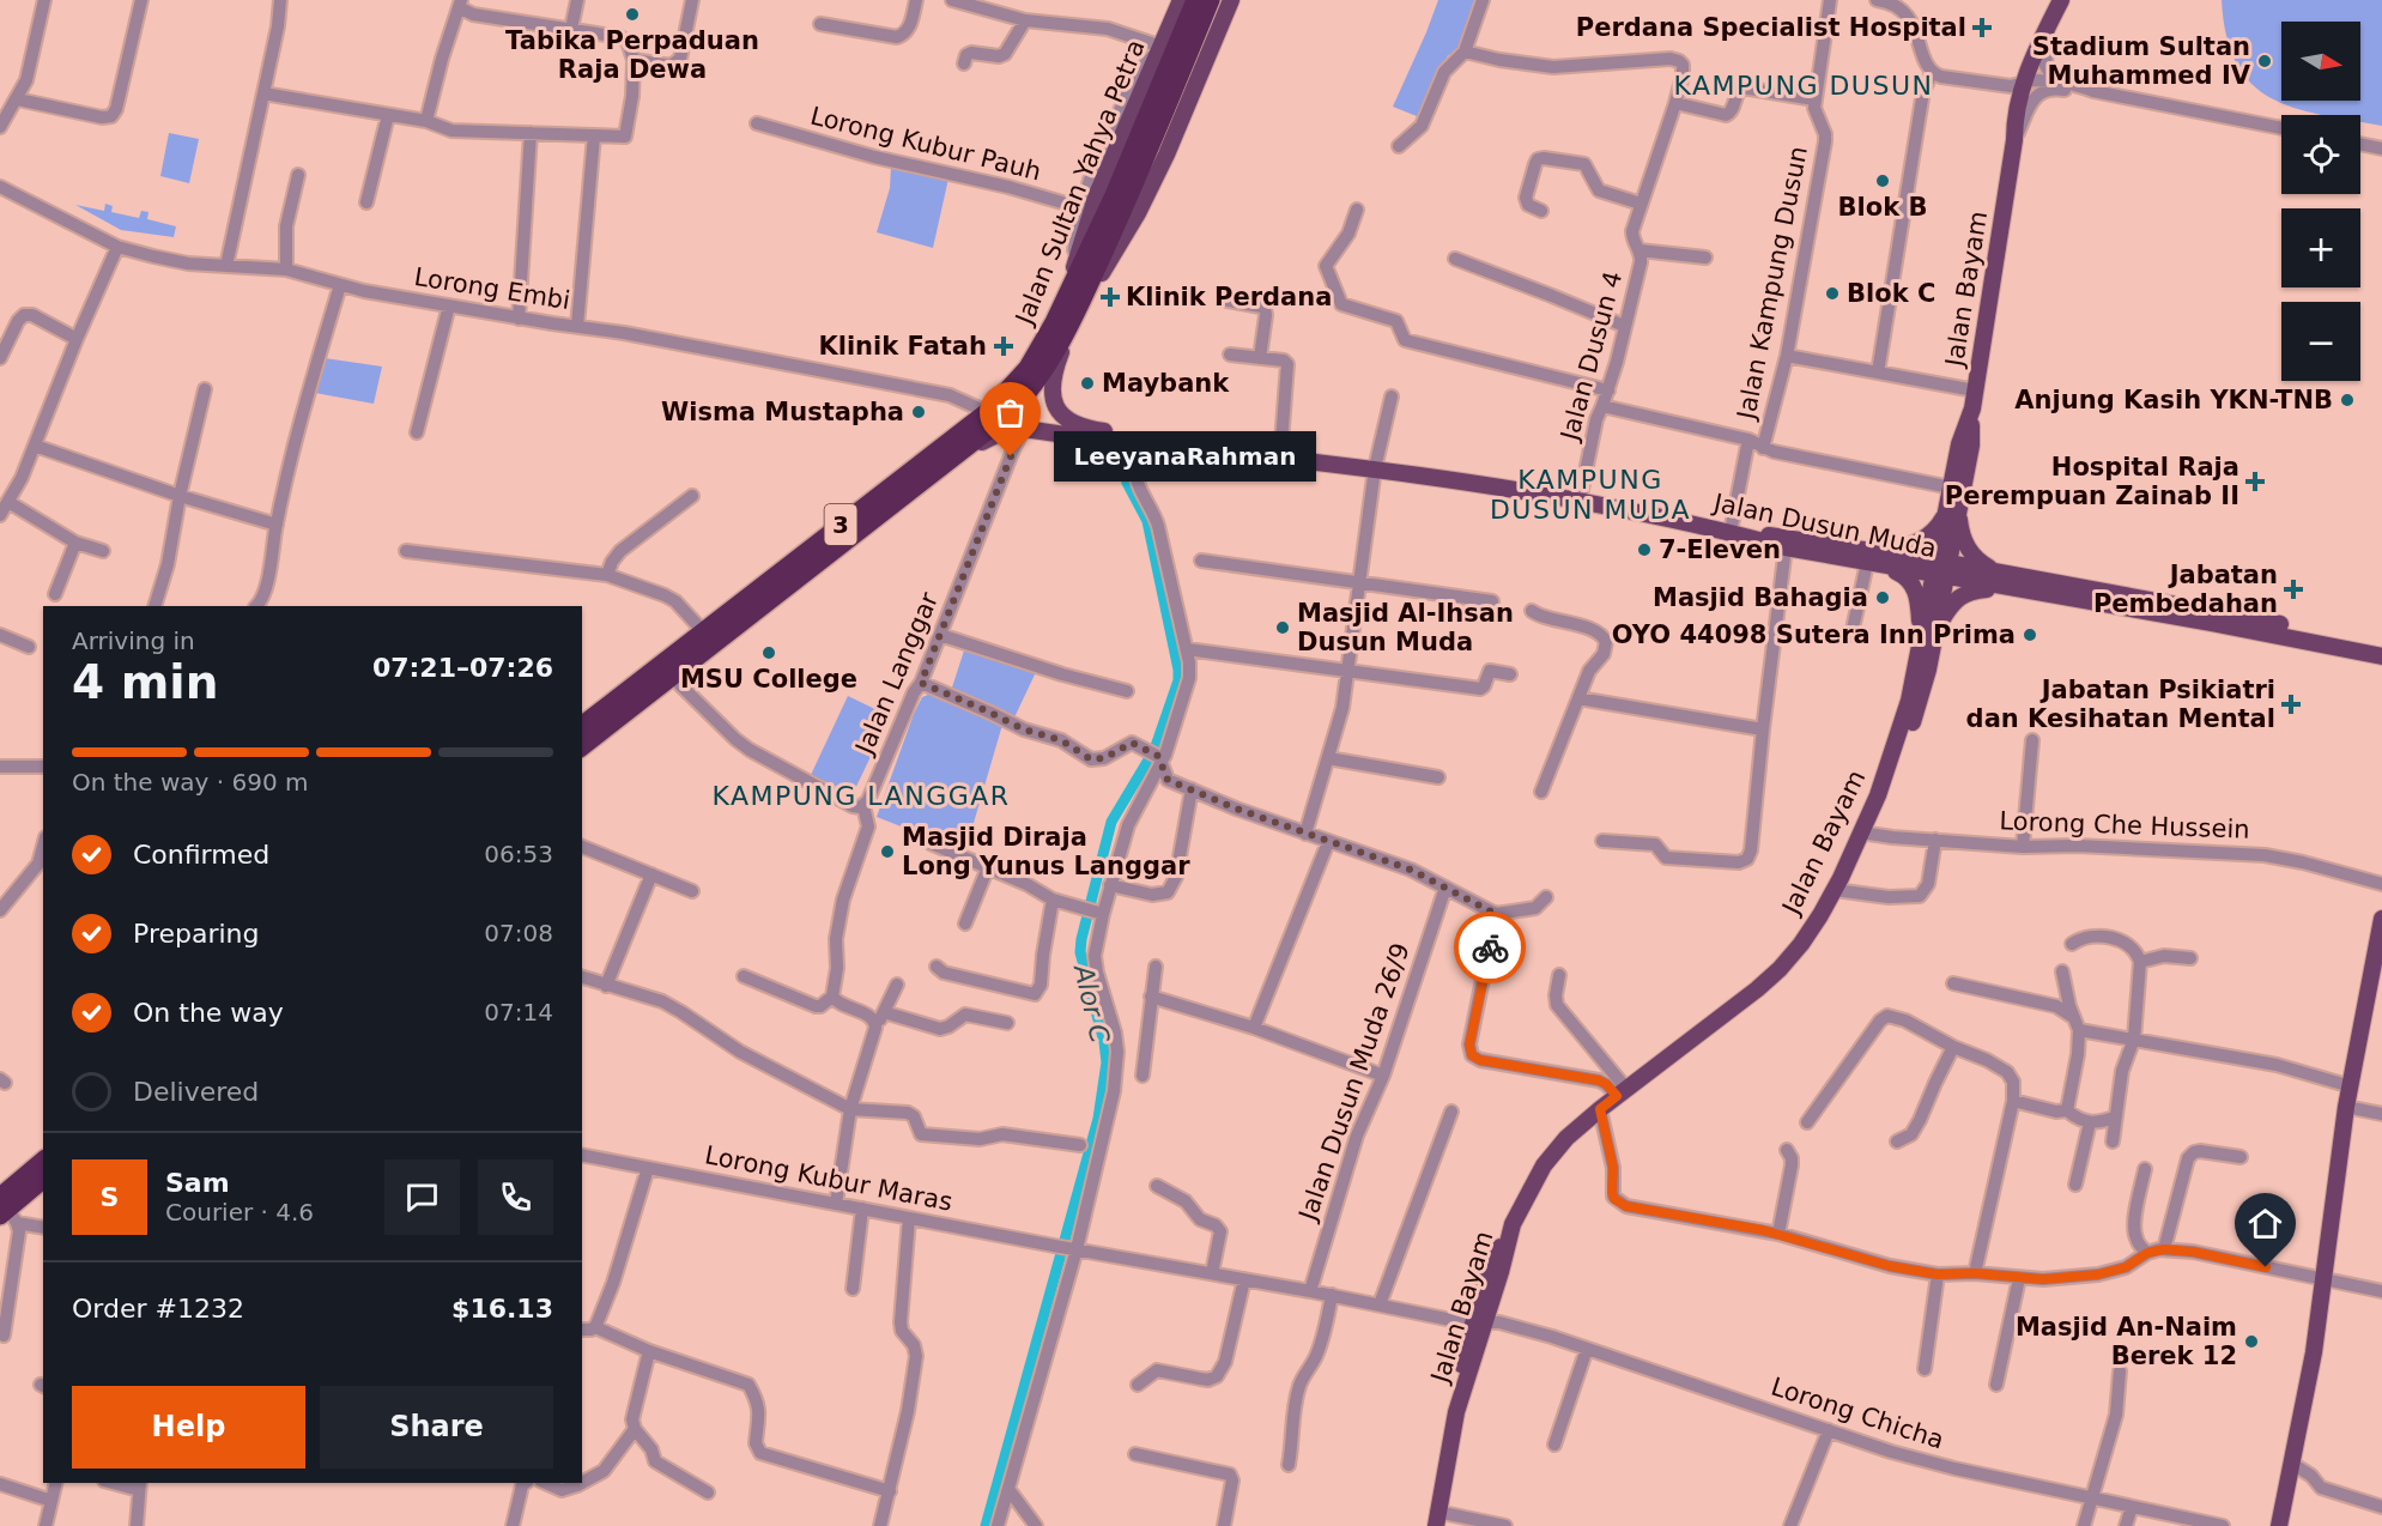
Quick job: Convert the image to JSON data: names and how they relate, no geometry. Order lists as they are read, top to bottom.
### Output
{
  "streets": {
    "highway": ["Jalan Sultan Yahya Petra", "3"],
    "main road": ["Jalan Bayam", "Jalan Dusun Muda"],
    "street": [
      "Lorong Kubur Pauh",
      "Jalan Kampung Dusun",
      "Lorong Embi",
      "Jalan Dusun 4",
      "Jalan Langgar",
      "Lorong Che Hussein",
      "Jalan Dusun Muda 26/9",
      "Lorong Kubur Maras",
      "Lorong Chicha"
    ]
  },
  "crossings": [
    ["Jalan Sultan Yahya Petra", "Lorong Embi"],
    ["Jalan Sultan Yahya Petra", "Jalan Dusun Muda"],
    ["Jalan Bayam", "Lorong Che Hussein"],
    ["Jalan Bayam", "Lorong Chicha"],
    ["Jalan Dusun 4", "Jalan Dusun Muda"],
    ["Jalan Dusun Muda", "Jalan Langgar"],
    ["Jalan Dusun Muda 26/9", "Lorong Chicha"],
    ["Lorong Kubur Maras", "Lorong Chicha"]
  ],
  "districts": ["KAMPUNG DUSUN", "KAMPUNG DUSUN MUDA", "KAMPUNG LANGGAR"],
  "water": ["Alor C"],
  "places": {
    "other": [
      "Tabika Perpaduan Raja Dewa",
      "Stadium Sultan Muhammed IV",
      "Blok B",
      "Blok C",
      "Maybank",
      "Anjung Kasih YKN-TNB",
      "Wisma Mustapha",
      "LeeyanaRahman",
      "7-Eleven",
      "Masjid Bahagia",
      "Masjid Al-Ihsan Dusun Muda",
      "OYO 44098 Sutera Inn Prima",
      "MSU College",
      "Masjid Diraja Long Yunus Langgar",
      "Masjid An-Naim Berek 12"
    ],
    "health": [
      "Perdana Specialist Hospital",
      "Klinik Perdana",
      "Klinik Fatah",
      "Hospital Raja Perempuan Zainab II",
      "Jabatan Pembedahan",
      "Jabatan Psikiatri dan Kesihatan Mental"
    ]
  },
  "north": "right",
  "page": {
    "map_buttons": ["+", "−"],
    "bubble": "LeeyanaRahman",
    "heading": ["4 min", "Arriving in", "07:21–07:26"],
    "panel": [
      "Sam",
      "Courier · 4.6",
      "Order #1232",
      "$16.13"
    ],
    "bar": "On the way · 690 m",
    "list": [
      ["Confirmed", "06:53"],
      ["Preparing", "07:08"],
      ["On the way", "07:14"],
      "Delivered"
    ],
    "round": "S",
    "buttons": ["Help", "Share"]
  }
}
